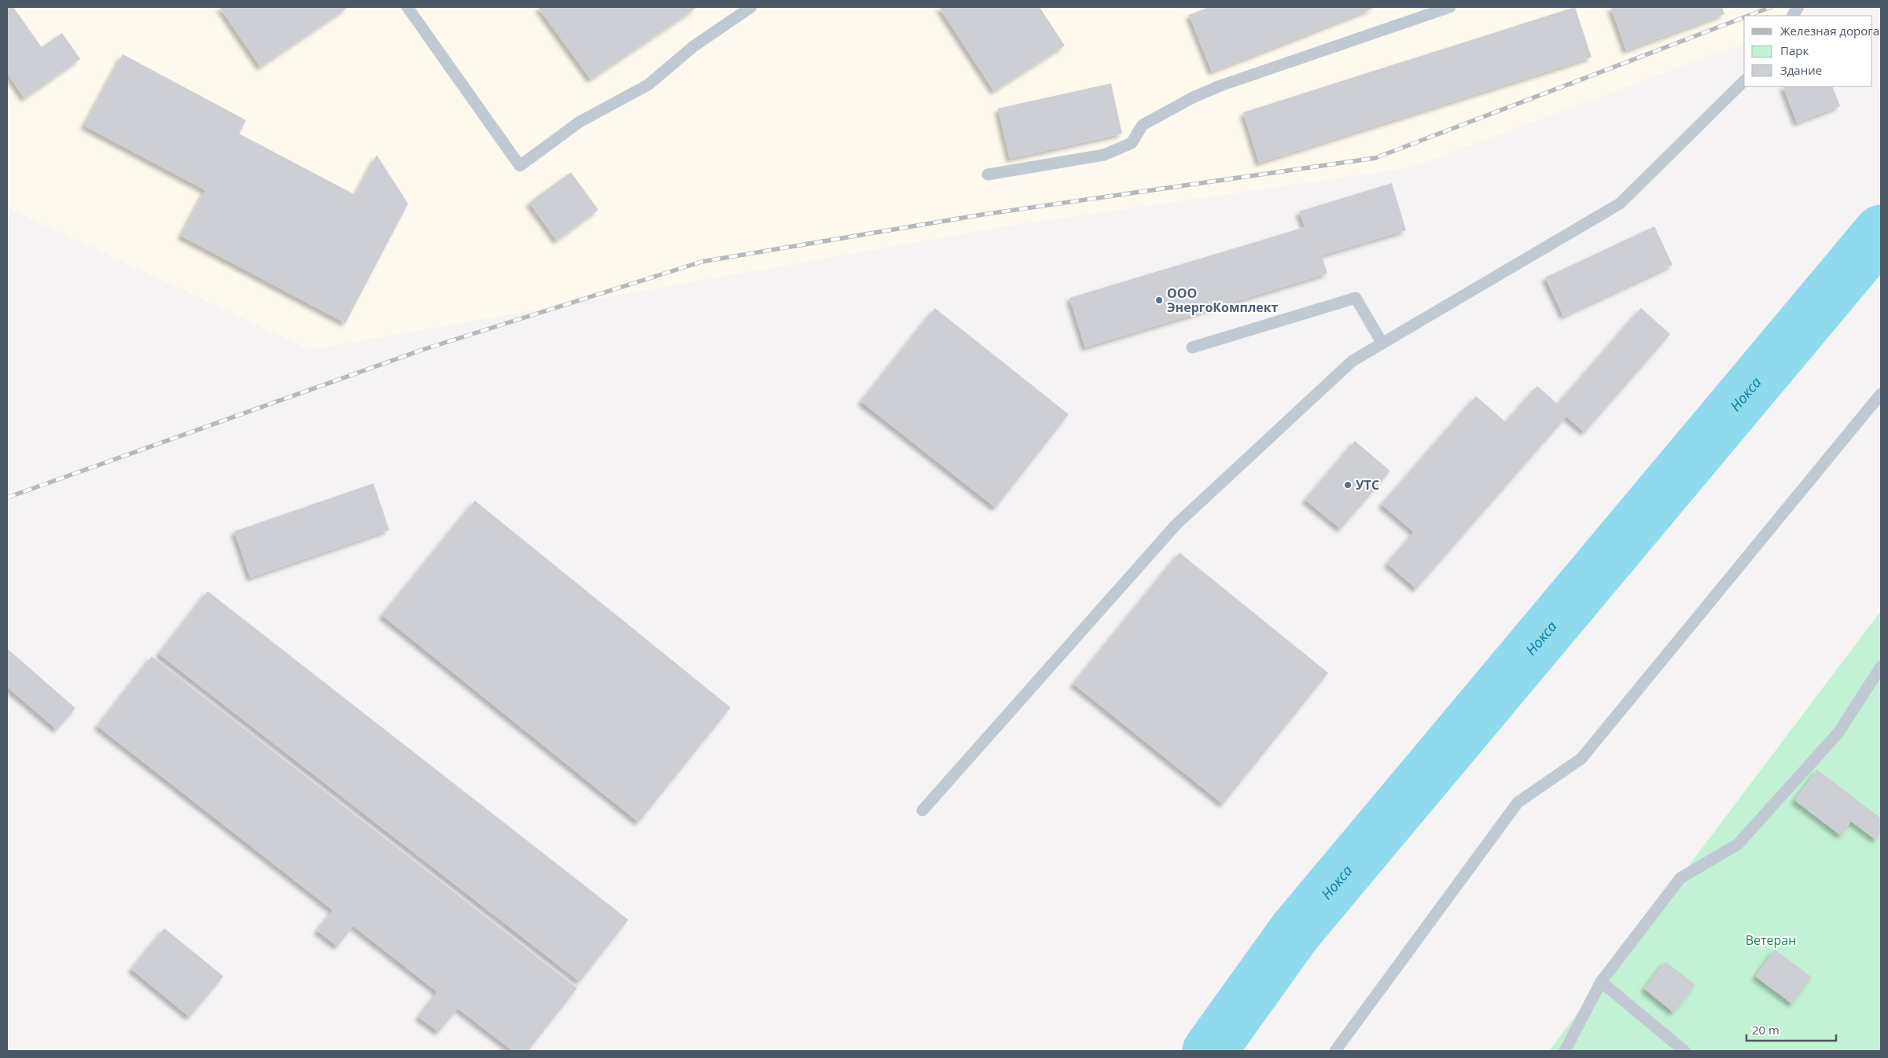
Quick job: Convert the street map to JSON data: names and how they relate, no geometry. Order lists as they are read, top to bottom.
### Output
{
  "water": ["Нокса"],
  "parks": ["Ветеран"],
  "places": ["ООО ЭнергоКомплект", "УТС"],
  "legend": ["Железная дорога", "Парк", "Здание"],
  "scale_bar": "20 m"
}
